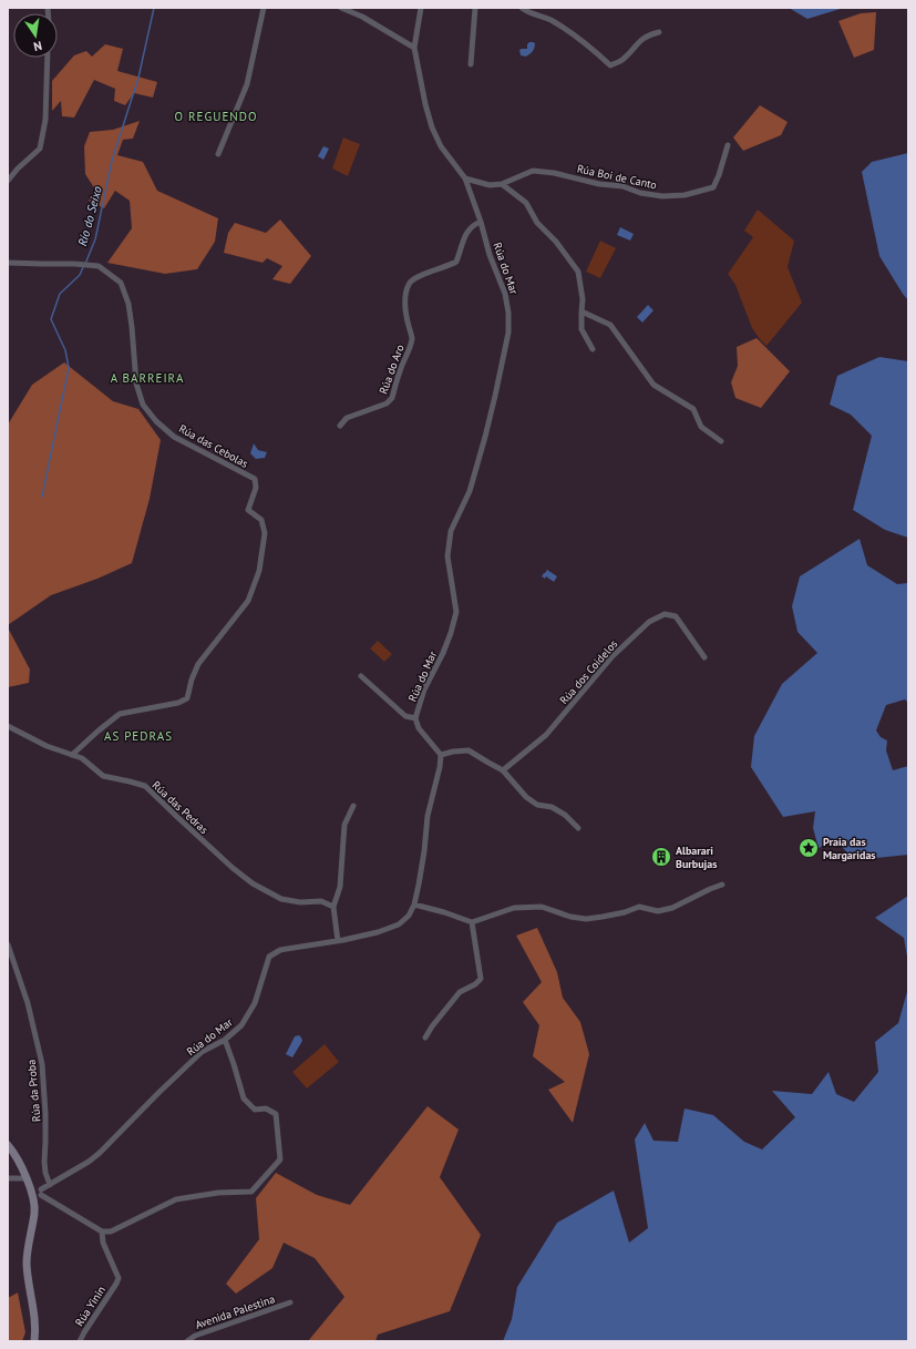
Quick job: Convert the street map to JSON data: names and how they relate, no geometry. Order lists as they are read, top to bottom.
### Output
{
  "streets": {
    "street": [
      "Rúa Boi de Canto",
      "Rúa do Mar",
      "Rúa do Aro",
      "Rúa das Cebolas",
      "Rúa dos Coidelos",
      "Rúa das Pedras",
      "Rúa da Proba",
      "Rúa Yinin",
      "Avenida Palestina"
    ]
  },
  "crossings": [
    ["Rúa do Mar", "Rúa do Aro"],
    ["Rúa do Mar", "Rúa da Proba"],
    ["Rúa das Cebolas", "Rúa das Pedras"]
  ],
  "districts": ["O REGUENDO", "A BARREIRA", "AS PEDRAS"],
  "water": ["Río do Seixo"],
  "places": {
    "place": ["Praia das Margaridas"],
    "building": ["Albarari Burbujas"]
  },
  "north": "bottom"
}
